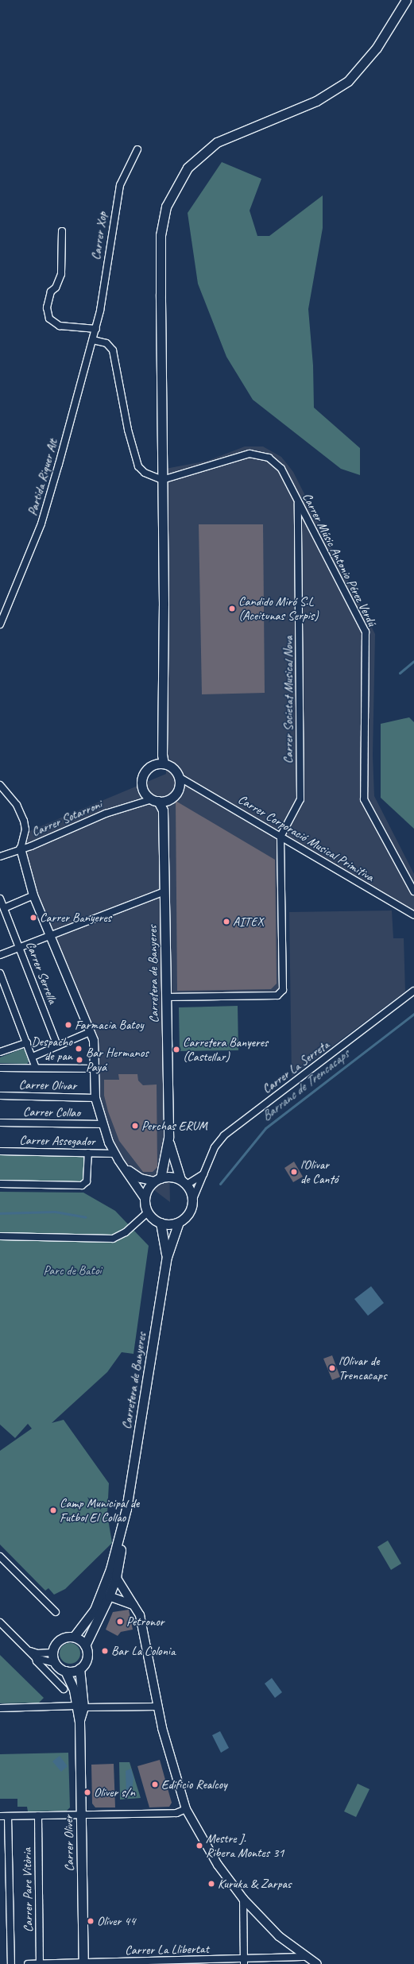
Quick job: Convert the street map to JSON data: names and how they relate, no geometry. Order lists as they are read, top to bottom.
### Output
{
  "streets": {
    "main road": ["Carretera de Banyeres", "Carrer Oliver"],
    "street": [
      "Carrer Xop",
      "Partida Riquer Alt",
      "Carrer Músic Antonio Pérez Verdú",
      "Carrer Societat Musical Nova",
      "Carrer Sotarroni",
      "Carrer Corporació Musical Primitiva",
      "Carrer Serrella",
      "Carrer La Serreta",
      "Carrer Olivar",
      "Carrer Collao",
      "Carrer Assegador",
      "Carrer Pare Vitòria",
      "Carrer La Llibertat"
    ]
  },
  "crossings": [
    ["Carrer Xop", "Partida Riquer Alt"],
    ["Carrer Músic Antonio Pérez Verdú", "Carrer Societat Musical Nova"],
    ["Carrer Societat Musical Nova", "Carrer Corporació Musical Primitiva"],
    ["Carrer Sotarroni", "Carrer Corporació Musical Primitiva"],
    ["Carrer Sotarroni", "Carretera de Banyeres"],
    ["Carrer Corporació Musical Primitiva", "Carretera de Banyeres"],
    ["Carretera de Banyeres", "Carrer La Serreta"],
    ["Carretera de Banyeres", "Carrer Oliver"],
    ["Carrer Oliver", "Carrer La Llibertat"],
    ["Carrer Pare Vitòria", "Carrer La Llibertat"]
  ],
  "water": ["Barranc de Trencacaps"],
  "parks": ["Parc de Batoi"],
  "places": [
    "Candido Miró S.L (Aceitunas Serpis)",
    "Carrer Banyeres",
    "AITEX",
    "Farmacia Batoy",
    "Despacho de pan",
    "Carretera Banyeres (Castellar)",
    "Bar Hermanos Payá",
    "Perchas ERUM",
    "l'Olivar de Cantó",
    "l'Olivar de Trencacaps",
    "Camp Municipal de Futbol El Collao",
    "Petronor",
    "Bar La Colonia",
    "Edificio Realcoy",
    "Oliver s/n",
    "Mestre J. Ribera Montes 31",
    "Kuruka & Zarpas",
    "Oliver 44"
  ]
}
